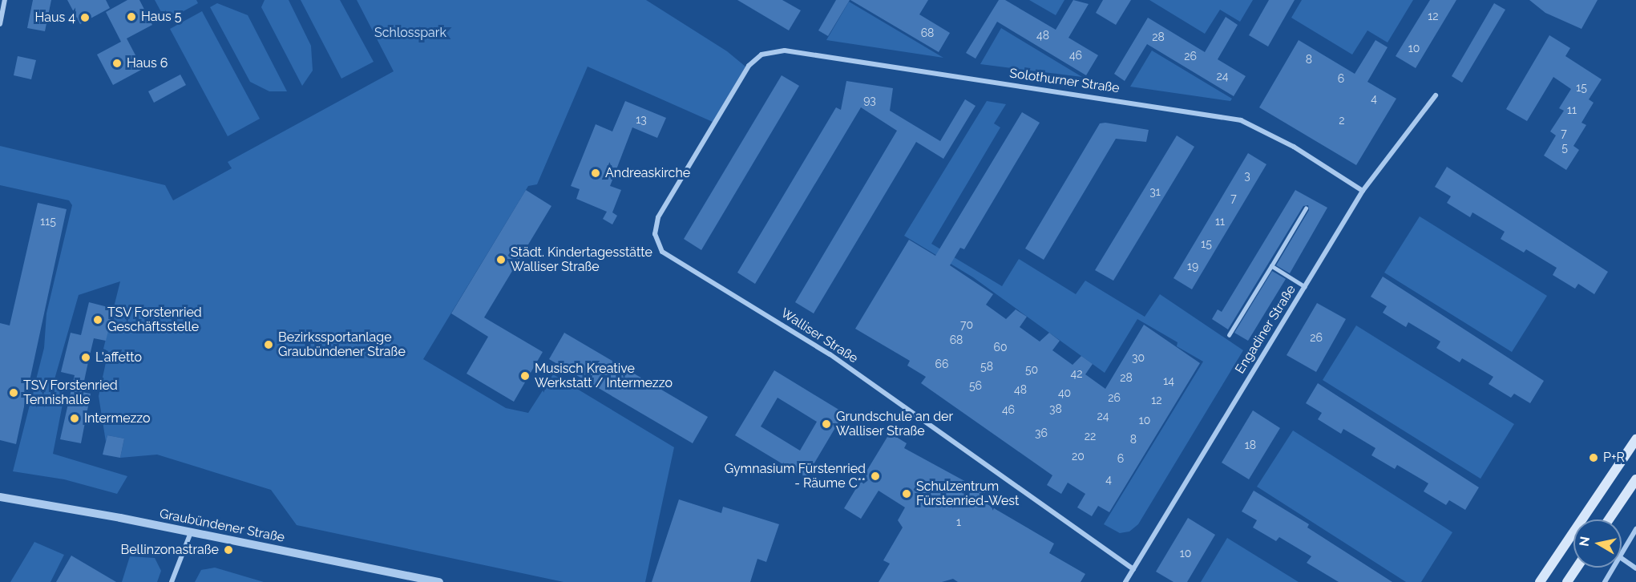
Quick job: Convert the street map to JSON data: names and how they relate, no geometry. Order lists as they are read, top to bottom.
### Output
{
  "streets": {
    "street": [
      "Solothurner Straße",
      "Engadiner Straße",
      "Walliser Straße",
      "Graubündener Straße"
    ]
  },
  "crossings": [
    ["Solothurner Straße", "Engadiner Straße"],
    ["Solothurner Straße", "Walliser Straße"],
    ["Engadiner Straße", "Walliser Straße"]
  ],
  "parks": ["Schlosspark"],
  "places": [
    "Haus 5",
    "Haus 4",
    "Haus 6",
    "Andreaskirche",
    "Städt. Kindertagesstätte Walliser Straße",
    "TSV Forstenried Geschäftsstelle",
    "Bezirkssportanlage Graubündener Straße",
    "L'affetto",
    "Musisch Kreative Werkstatt / Intermezzo",
    "TSV Forstenried Tennishalle",
    "Intermezzo",
    "Grundschule an der Walliser Straße",
    "P+R",
    "Gymnasium Fürstenried - Räume C**",
    "Schulzentrum Fürstenried-West",
    "Bellinzonastraße"
  ],
  "house_numbers": [
    "12",
    "68",
    "48",
    "28",
    "10",
    "46",
    "26",
    "8",
    "24",
    "6",
    "15",
    "4",
    "93",
    "11",
    "13",
    "2",
    "7",
    "5",
    "3",
    "31",
    "7",
    "115",
    "11",
    "15",
    "19",
    "70",
    "26",
    "68",
    "60",
    "30",
    "66",
    "58",
    "50",
    "42",
    "28",
    "14",
    "56",
    "48",
    "40",
    "26",
    "12",
    "38",
    "46",
    "24",
    "10",
    "36",
    "22",
    "8",
    "18",
    "20",
    "6",
    "4",
    "1",
    "10"
  ],
  "north": "left"
}
